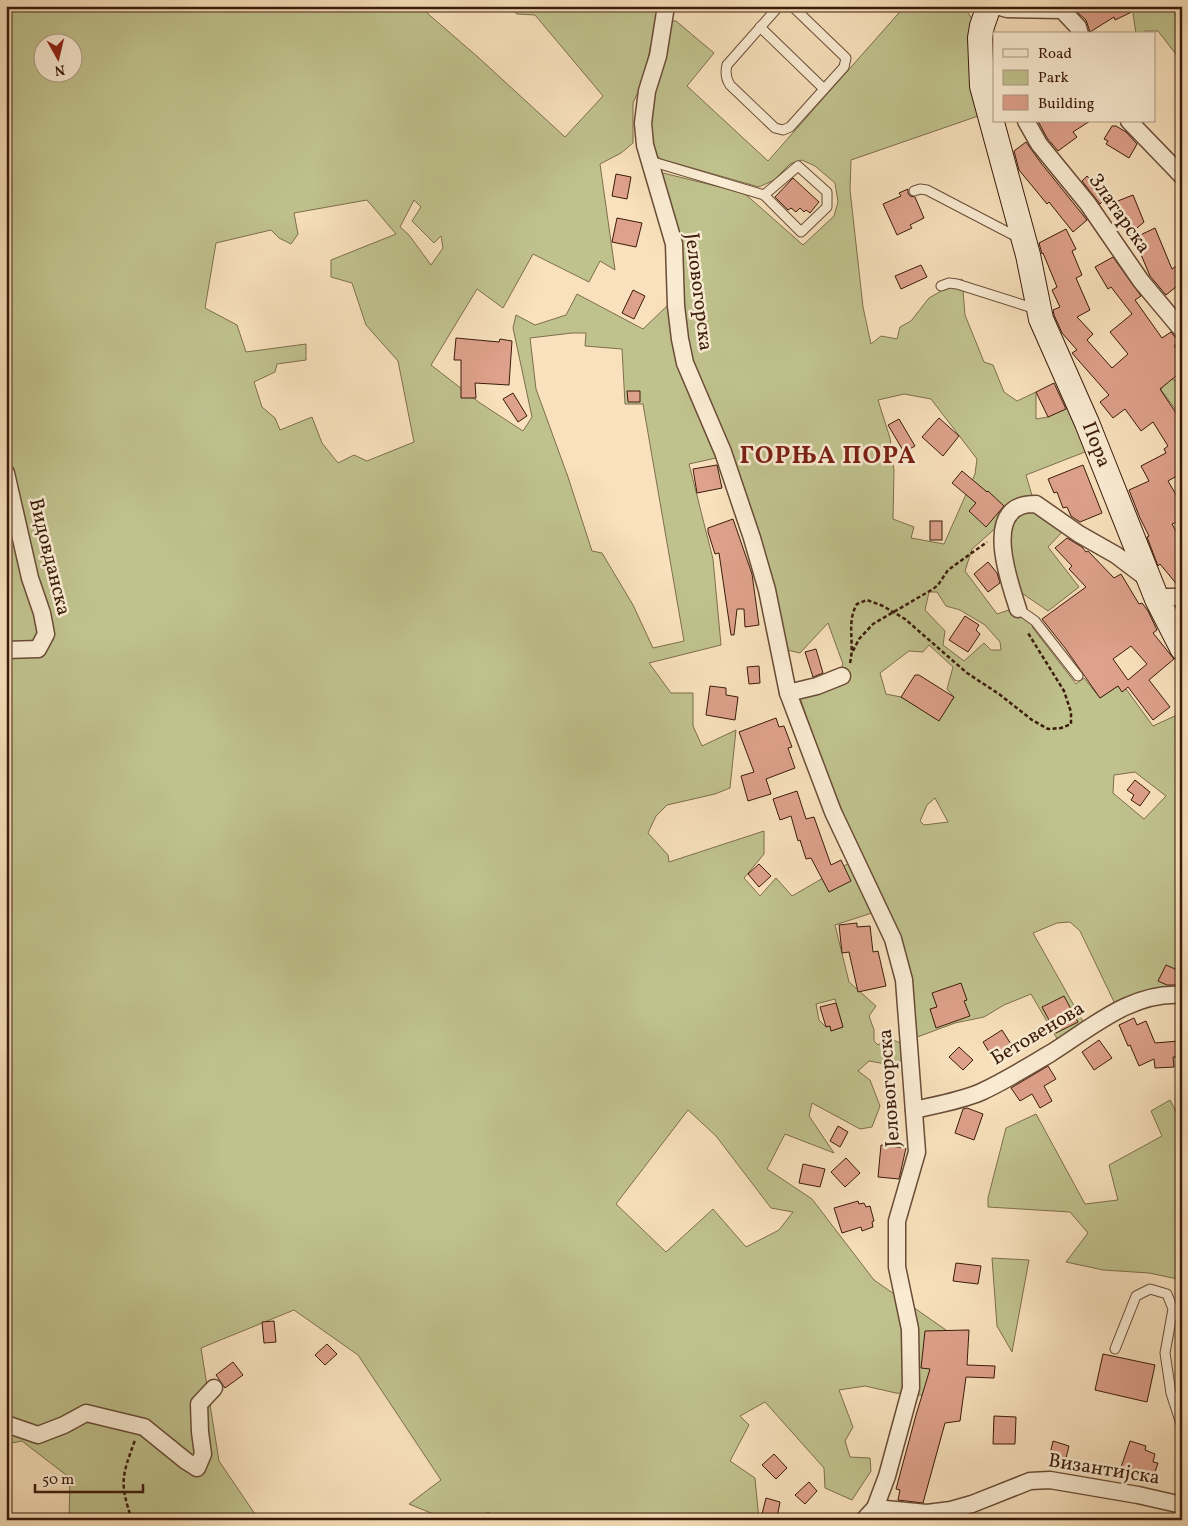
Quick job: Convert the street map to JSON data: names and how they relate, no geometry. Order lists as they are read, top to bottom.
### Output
{
  "streets": {
    "street": [
      "Златарска",
      "Јеловогорска",
      "Пора",
      "Видовданска",
      "Бетовенова",
      "Византијска"
    ]
  },
  "crossings": [
    ["Јеловогорска", "Бетовенова"],
    ["Јеловогорска", "Византијска"]
  ],
  "districts": ["ГОРЊА ПОРА"],
  "legend": ["Road", "Park", "Building"],
  "scale_bar": "50 m",
  "north": "bottom"
}
